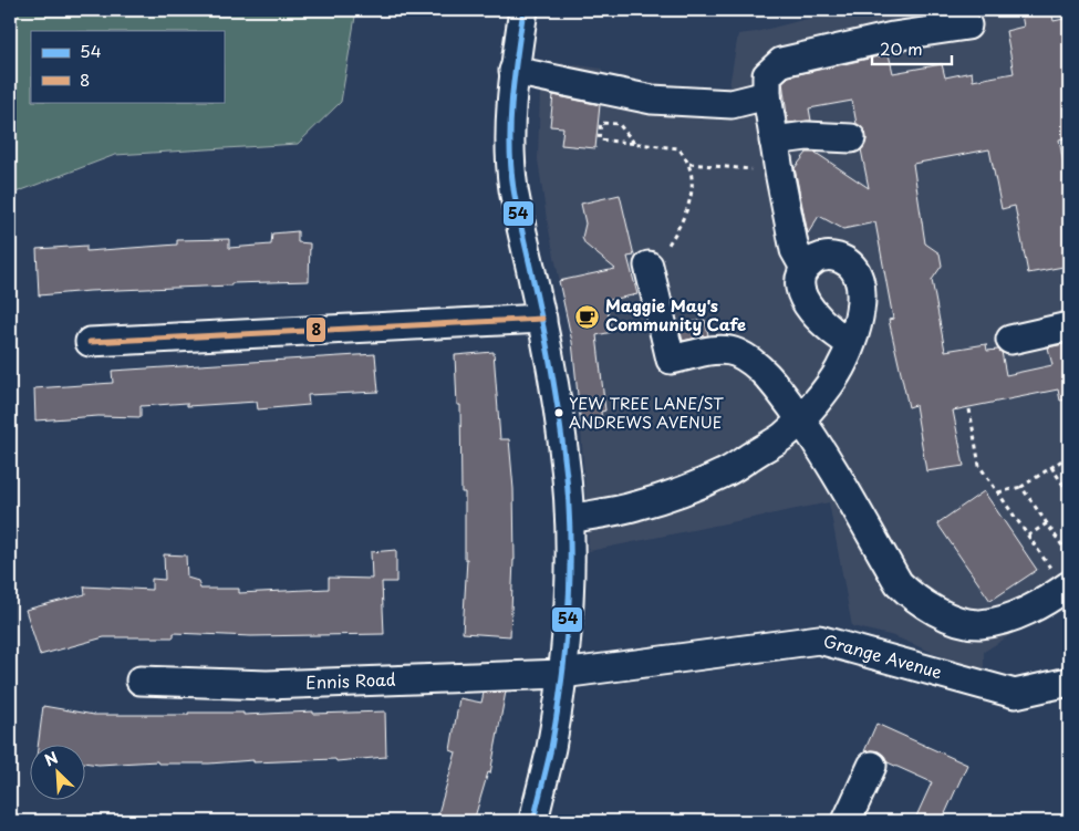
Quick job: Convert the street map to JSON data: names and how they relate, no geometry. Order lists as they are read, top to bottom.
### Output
{
  "streets": {
    "street": ["Grange Avenue", "Ennis Road"]
  },
  "crossings": [
    ["Grange Avenue", "Ennis Road"]
  ],
  "places": {
    "cafe": ["Maggie May's Community Cafe"],
    "other": ["YEW TREE LANE/ST ANDREWS AVENUE"]
  },
  "lines": ["transit line 54", "transit line 8"],
  "legend": ["54", "8"],
  "scale_bar": "20 m",
  "north": "top left"
}
